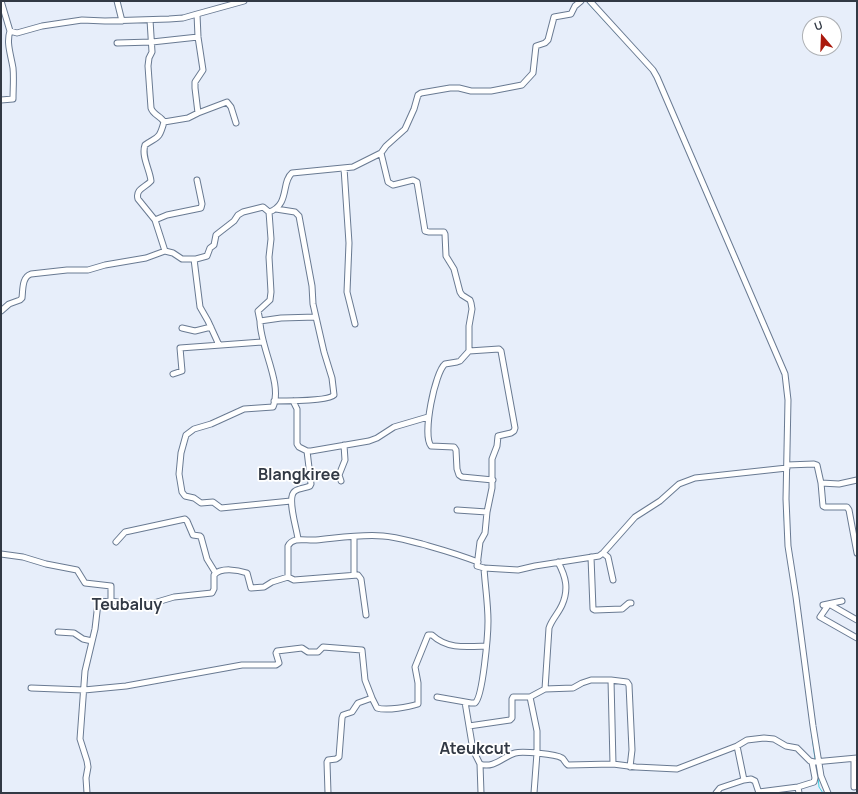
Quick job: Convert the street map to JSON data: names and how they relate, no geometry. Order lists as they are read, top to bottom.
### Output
{
  "districts": ["Blangkiree", "Teubaluy", "Ateukcut"],
  "north": "top"
}
